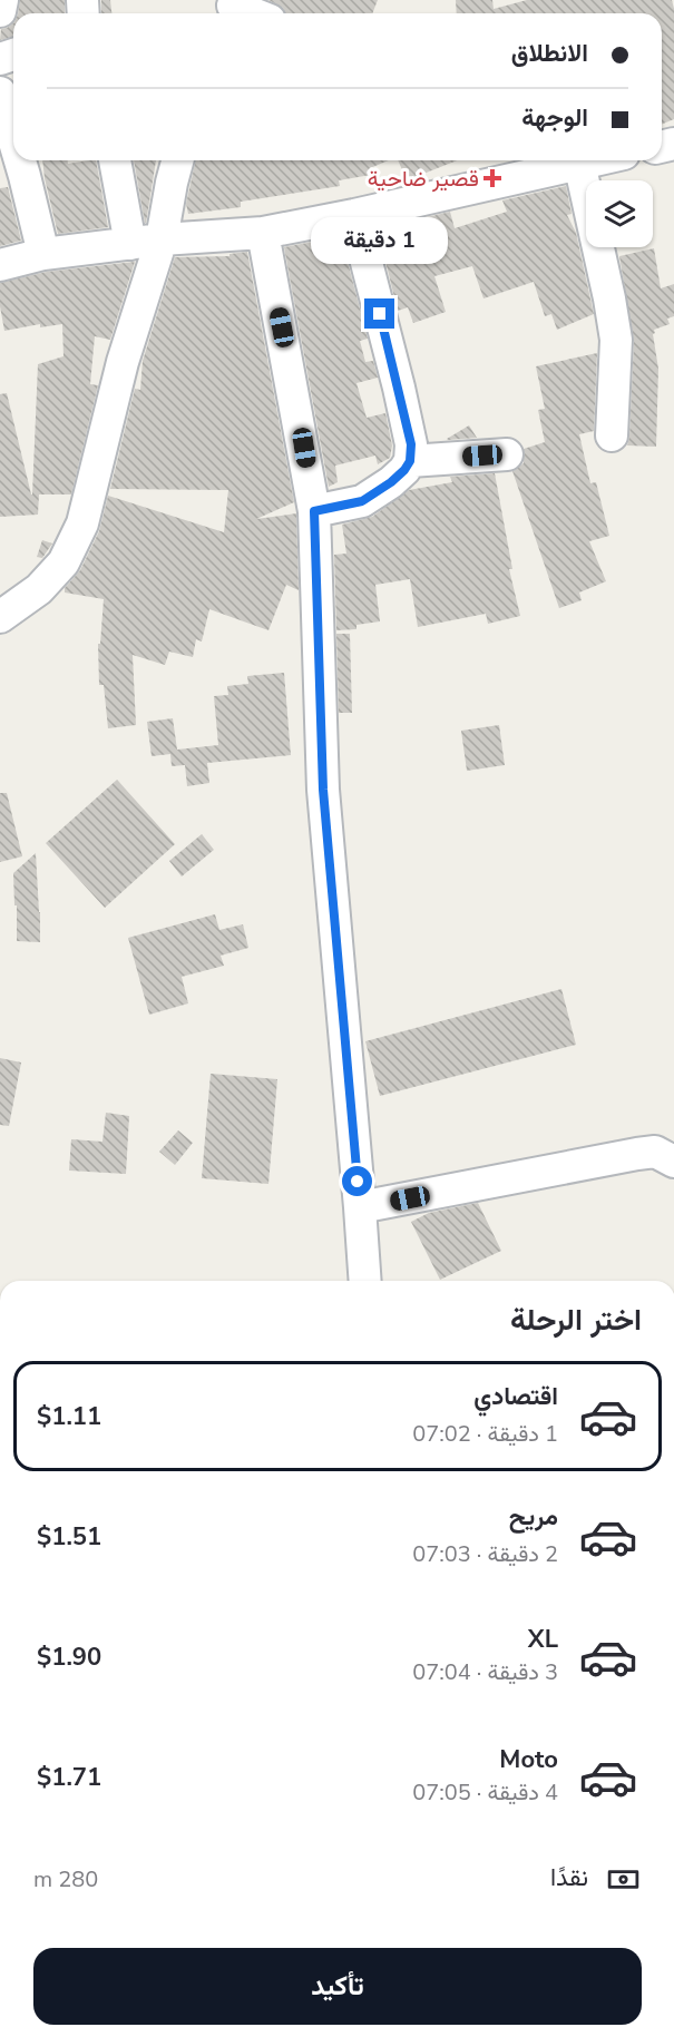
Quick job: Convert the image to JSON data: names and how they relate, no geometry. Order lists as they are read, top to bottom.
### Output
{
  "places": {
    "health": ["قصير ضاحية"]
  },
  "page": {
    "banner": ["الانطلاق", "الوجهة"],
    "bubble": "1 دقيقة",
    "heading": "اختر الرحلة",
    "list": [
      {
        "name": "اقتصادي",
        "note": "1 دقيقة · 07:02",
        "value": "$1.11"
      },
      {
        "name": "مريح",
        "note": "2 دقيقة · 07:03",
        "value": "$1.51"
      },
      {
        "name": "XL",
        "note": "3 دقيقة · 07:04",
        "value": "$1.90"
      },
      {
        "name": "Moto",
        "note": "4 دقيقة · 07:05",
        "value": "$1.71"
      }
    ],
    "pay": ["نقدًا", "280 m"],
    "buttons": "تأكيد"
  }
}
